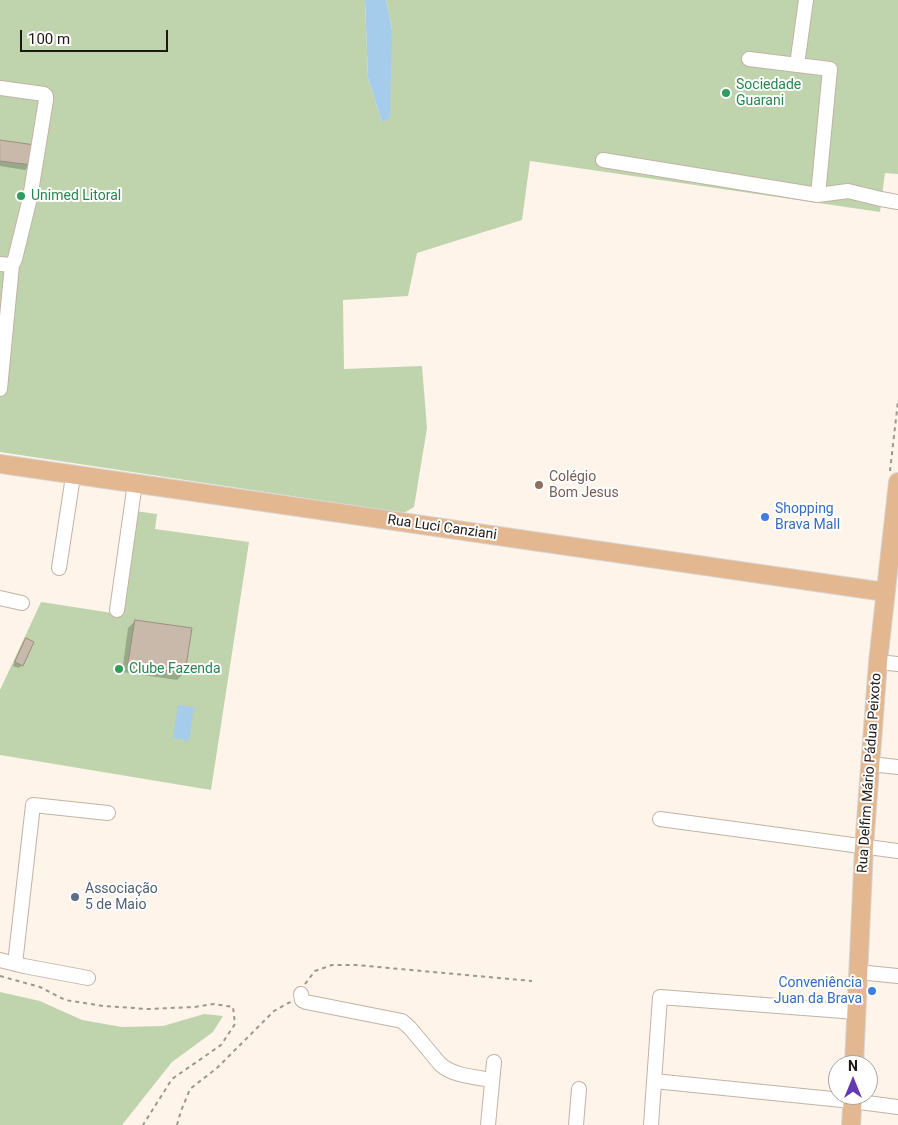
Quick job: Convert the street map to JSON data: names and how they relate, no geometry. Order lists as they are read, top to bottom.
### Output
{
  "streets": {
    "main road": ["Rua Luci Canziani", "Rua Delfim Mário Pádua Peixoto"]
  },
  "crossings": [
    ["Rua Luci Canziani", "Rua Delfim Mário Pádua Peixoto"]
  ],
  "places": [
    "Sociedade Guarani",
    "Unimed Litoral",
    "Colégio Bom Jesus",
    "Shopping Brava Mall",
    "Clube Fazenda",
    "Associação 5 de Maio",
    "Conveniência Juan da Brava"
  ],
  "scale_bar": "100 m",
  "north": "top"
}
